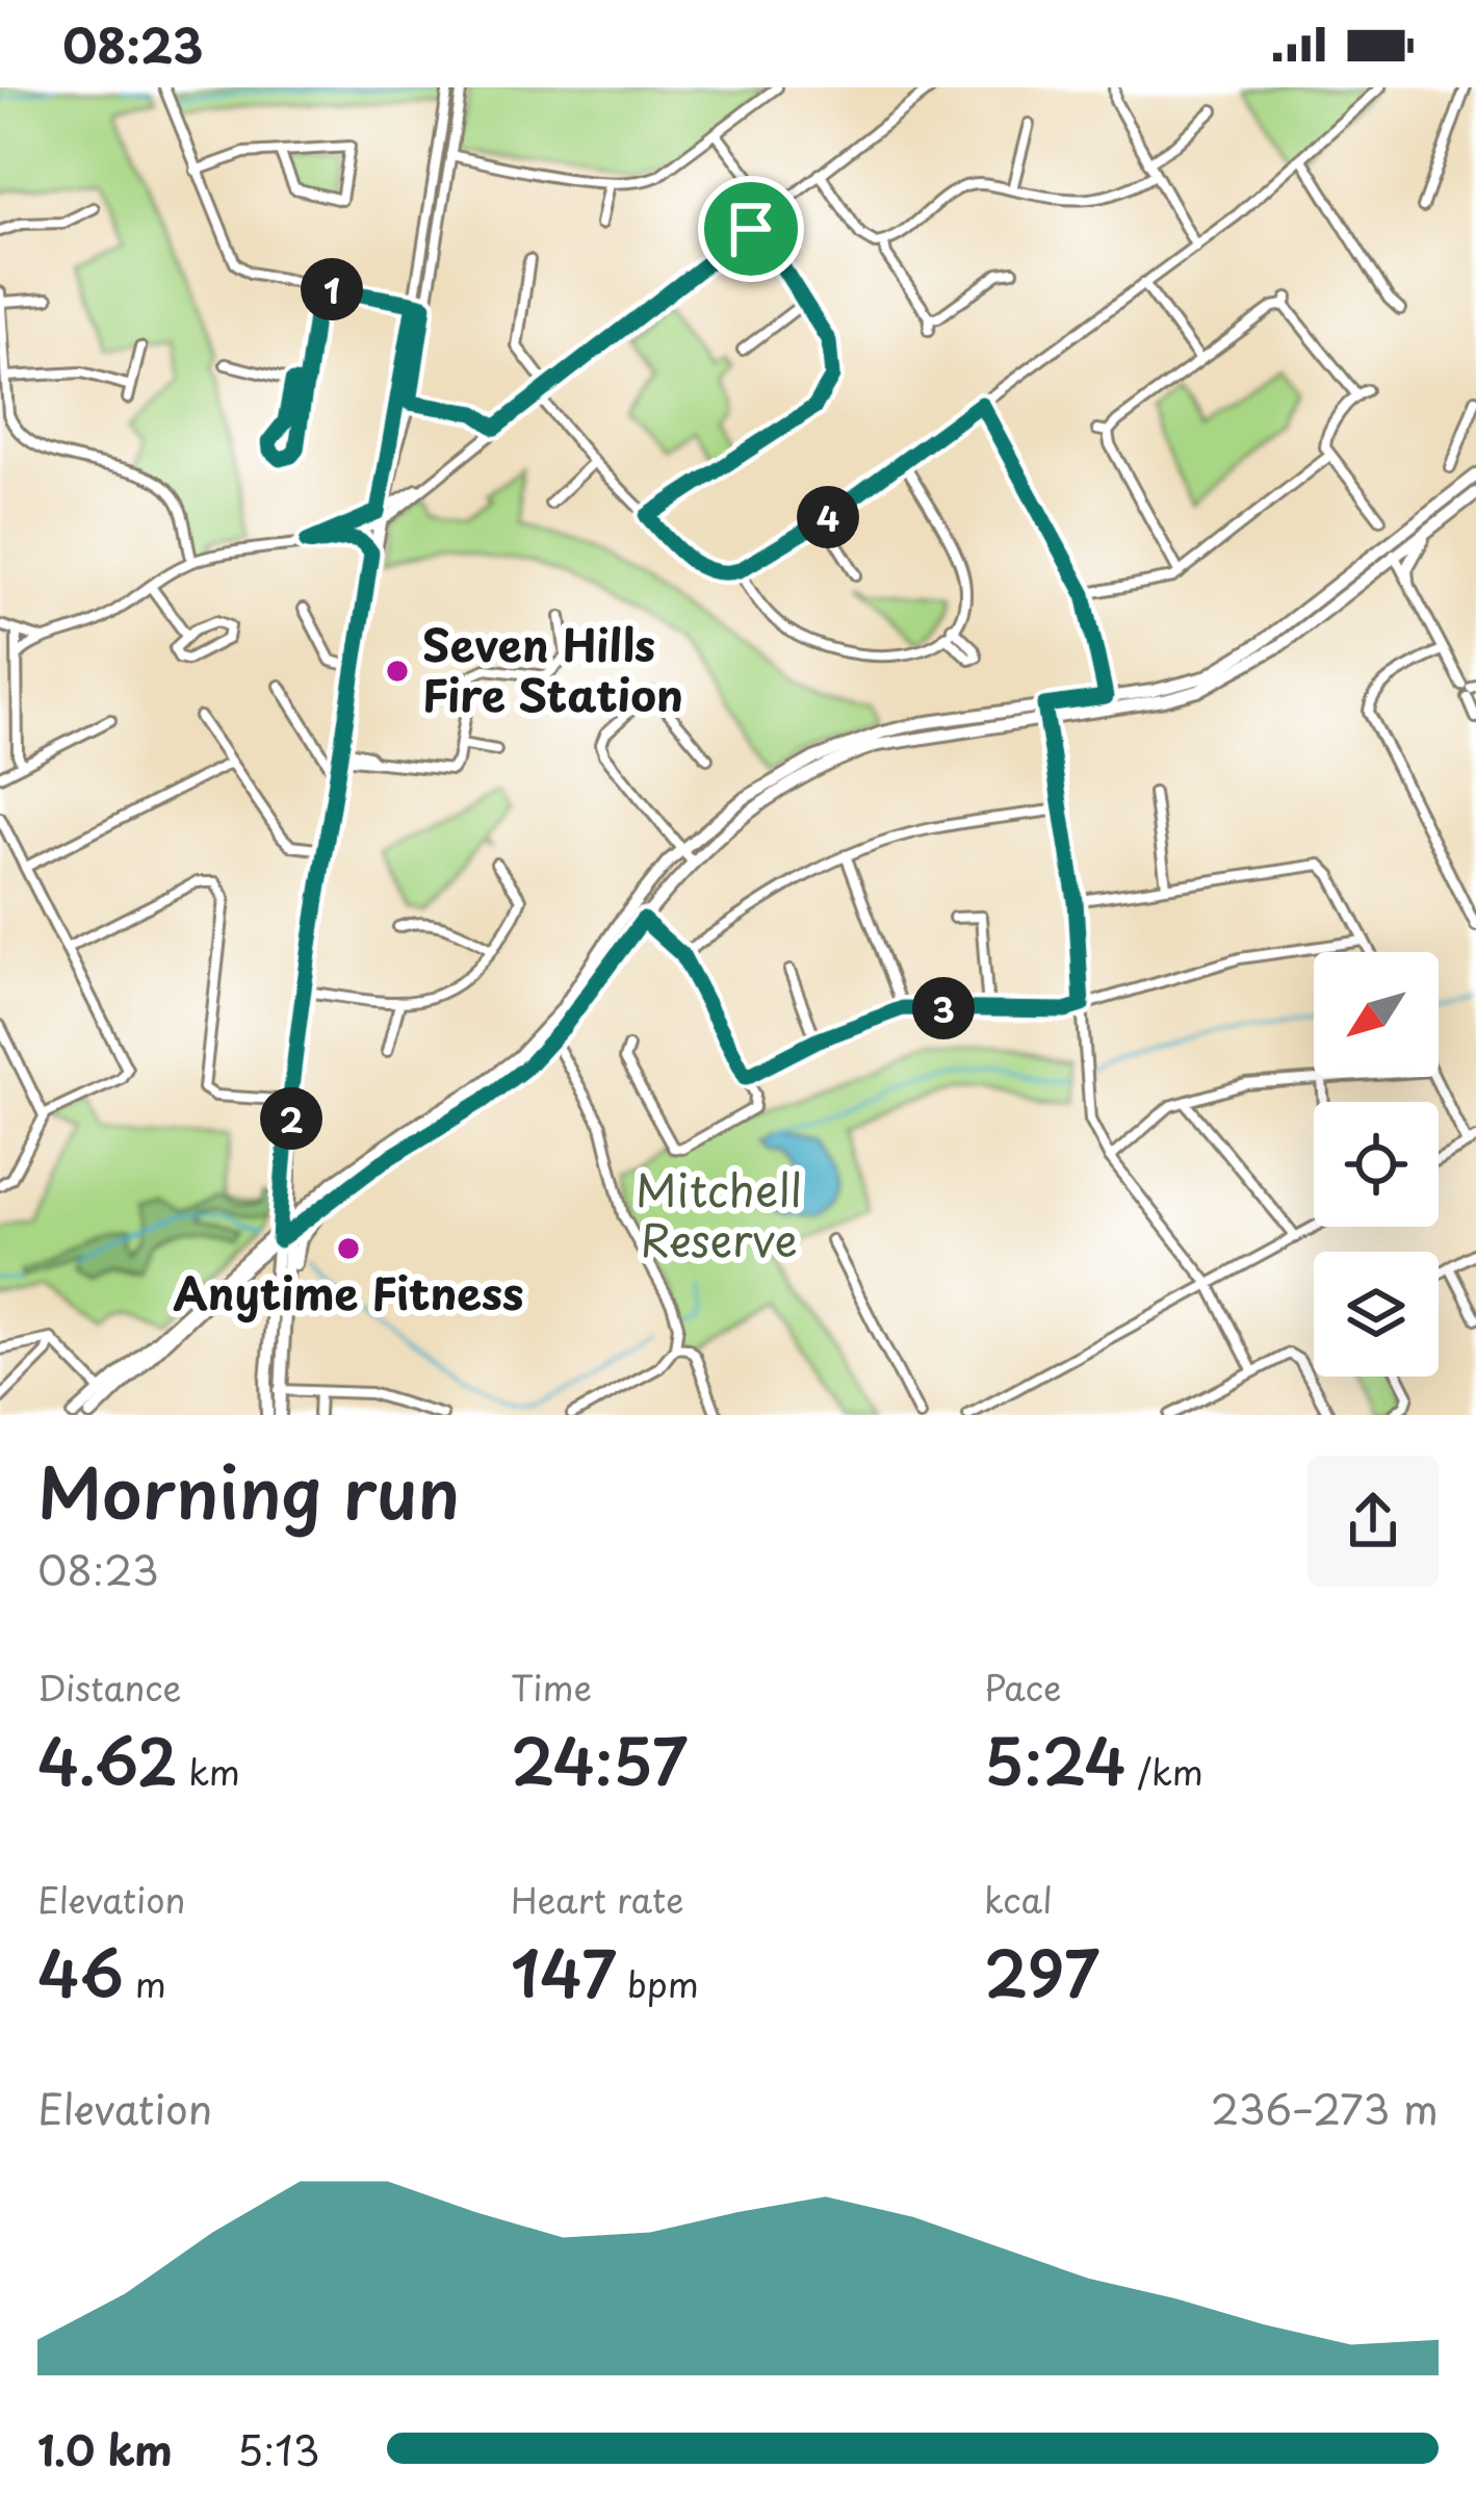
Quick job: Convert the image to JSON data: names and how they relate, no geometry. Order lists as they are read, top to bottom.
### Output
{
  "parks": ["Mitchell Reserve"],
  "places": ["Seven Hills Fire Station", "Anytime Fitness"],
  "north": "bottom left",
  "page": {
    "status": "08:23",
    "pins": [
      "1",
      "4",
      "3",
      "2"
    ],
    "heading": ["Morning run", "08:23"],
    "stats": [
      ["Distance", "4.62 km"],
      ["Time", "24:57"],
      ["Pace", "5:24 /km"],
      ["Elevation", "46 m"],
      ["Heart rate", "147 bpm"],
      ["kcal", "297"]
    ],
    "chart": ["Elevation", "236–273 m"],
    "list": [
      {
        "name": "1.0 km",
        "note": "5:13"
      }
    ]
  }
}
